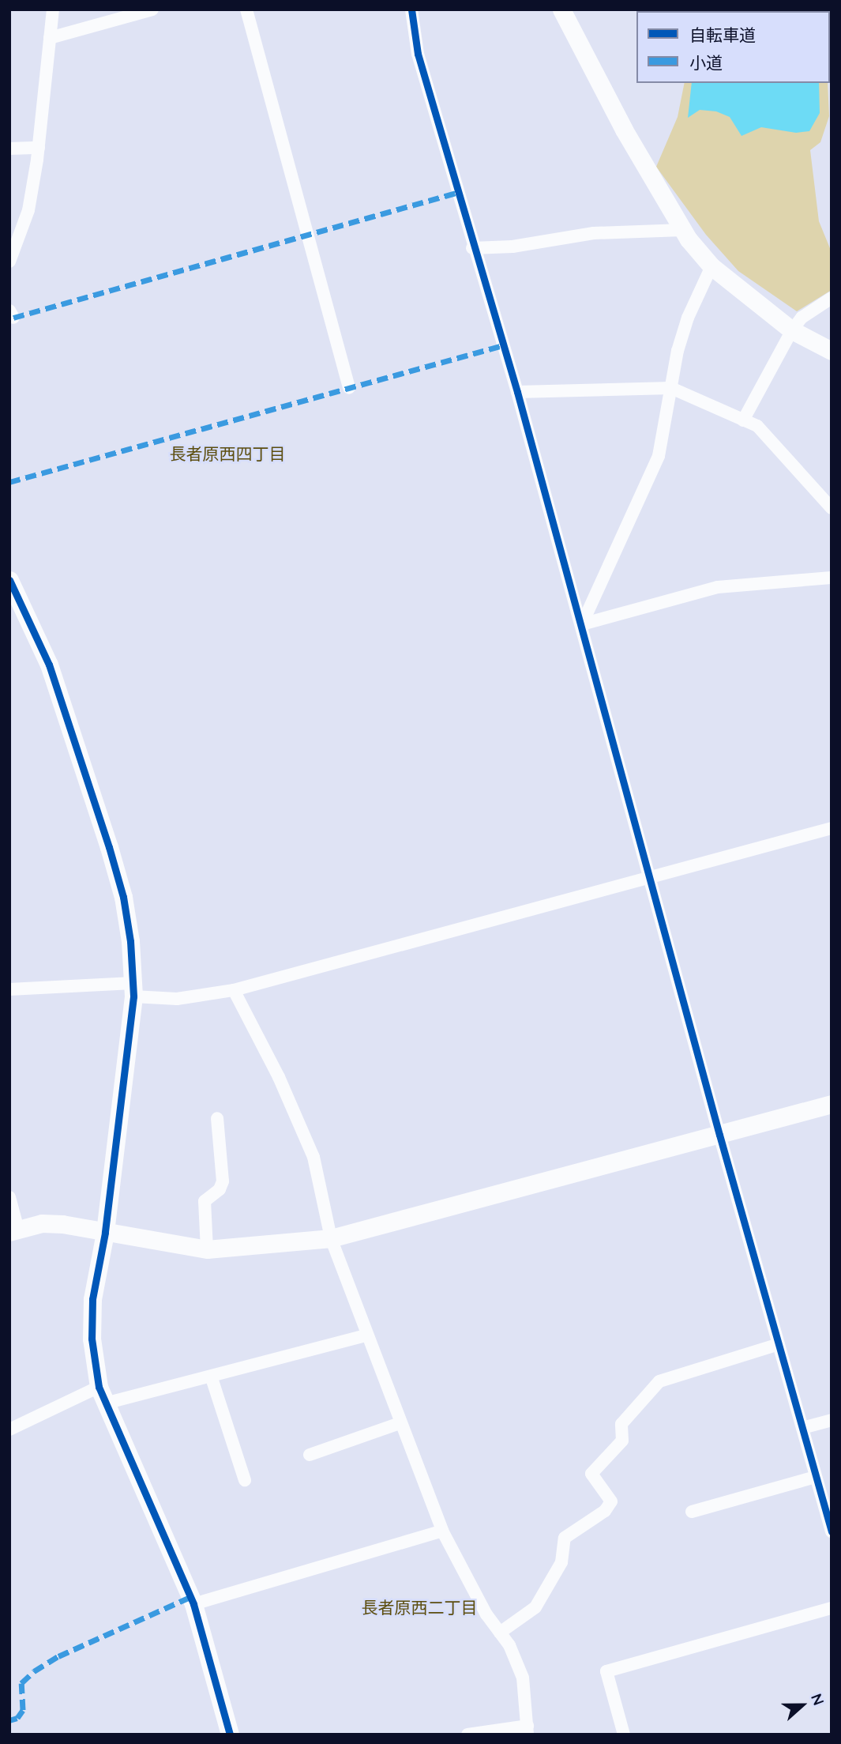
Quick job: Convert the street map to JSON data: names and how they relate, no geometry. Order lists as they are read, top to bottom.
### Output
{
  "districts": ["長者原西四丁目", "長者原西二丁目"],
  "legend": ["自転車道", "小道"],
  "north": "right"
}
